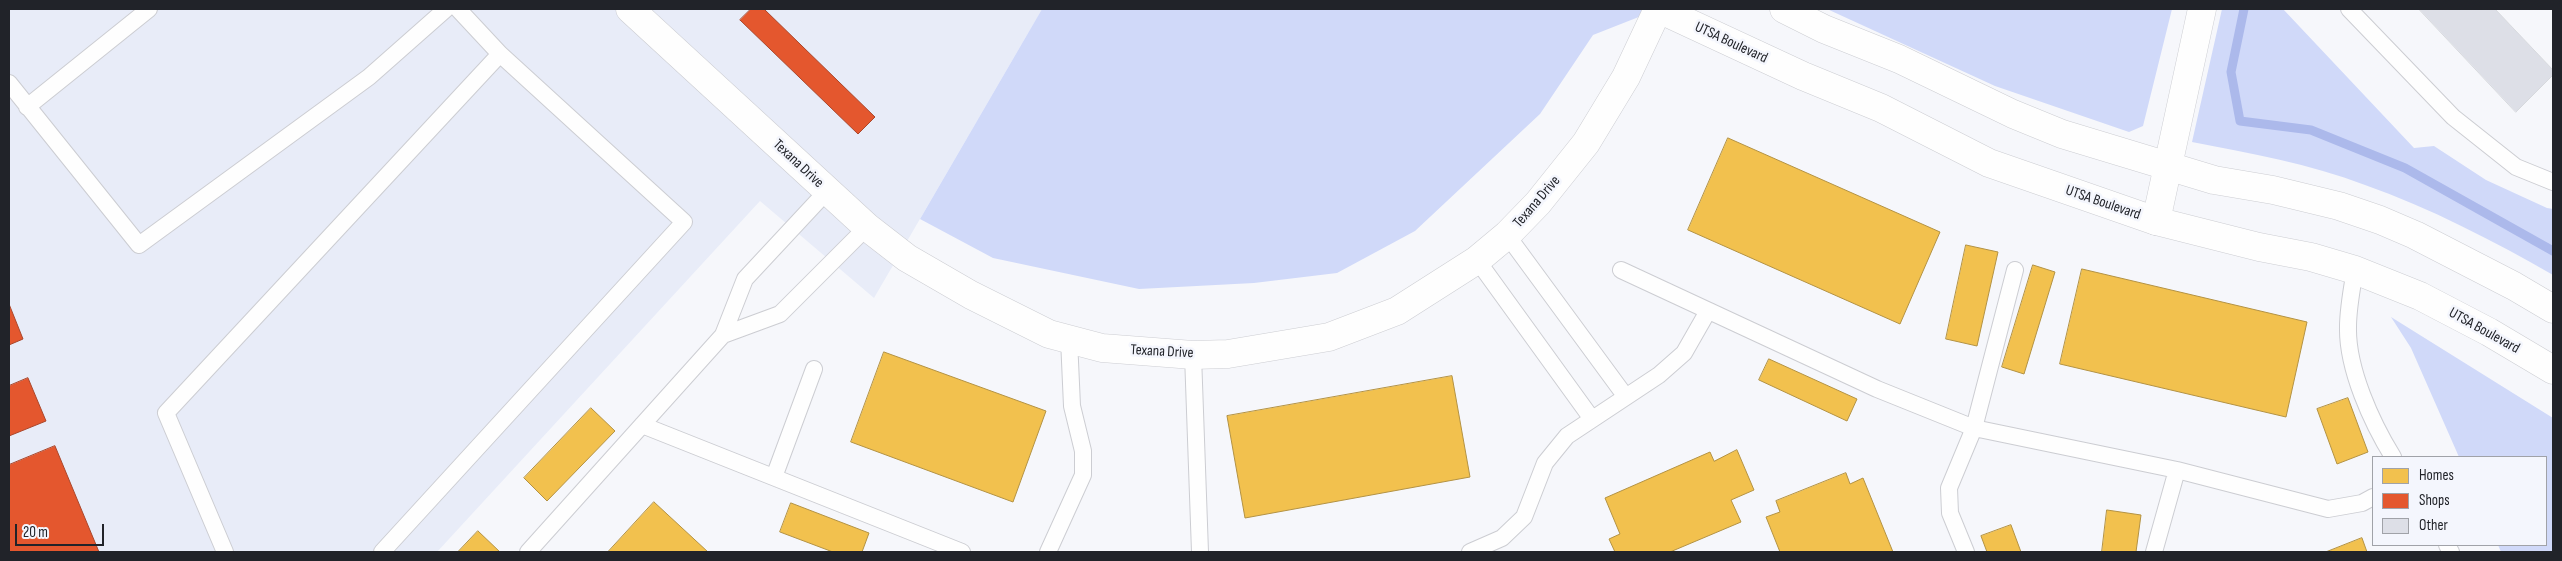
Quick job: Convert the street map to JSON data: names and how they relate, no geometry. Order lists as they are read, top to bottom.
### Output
{
  "streets": {
    "main road": ["UTSA Boulevard", "Texana Drive"]
  },
  "crossings": [
    ["UTSA Boulevard", "Texana Drive"]
  ],
  "legend": ["Homes", "Shops", "Other"],
  "scale_bar": "20 m"
}
